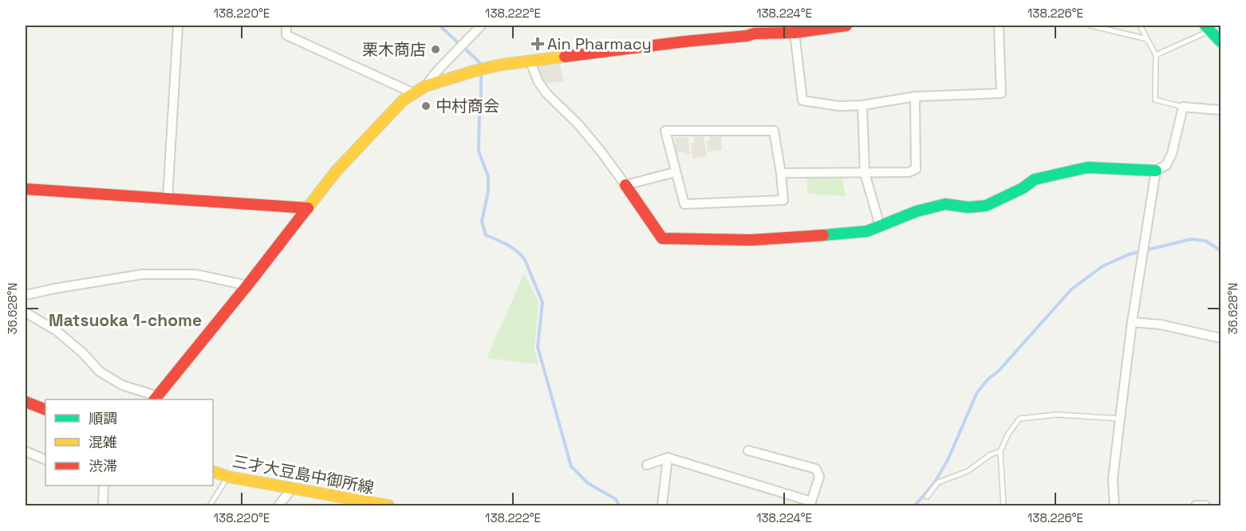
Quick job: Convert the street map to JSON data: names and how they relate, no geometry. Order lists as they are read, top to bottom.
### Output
{
  "streets": {
    "street": ["三才大豆島中御所線"]
  },
  "districts": ["Matsuoka 1-chome"],
  "places": {
    "health": ["Ain Pharmacy"],
    "other": ["栗木商店", "中村商会"]
  },
  "legend": ["順調", "混雑", "渋滞"],
  "coordinates": [
    "138.220°E",
    "138.222°E",
    "138.224°E",
    "138.226°E",
    "36.628°N"
  ]
}
